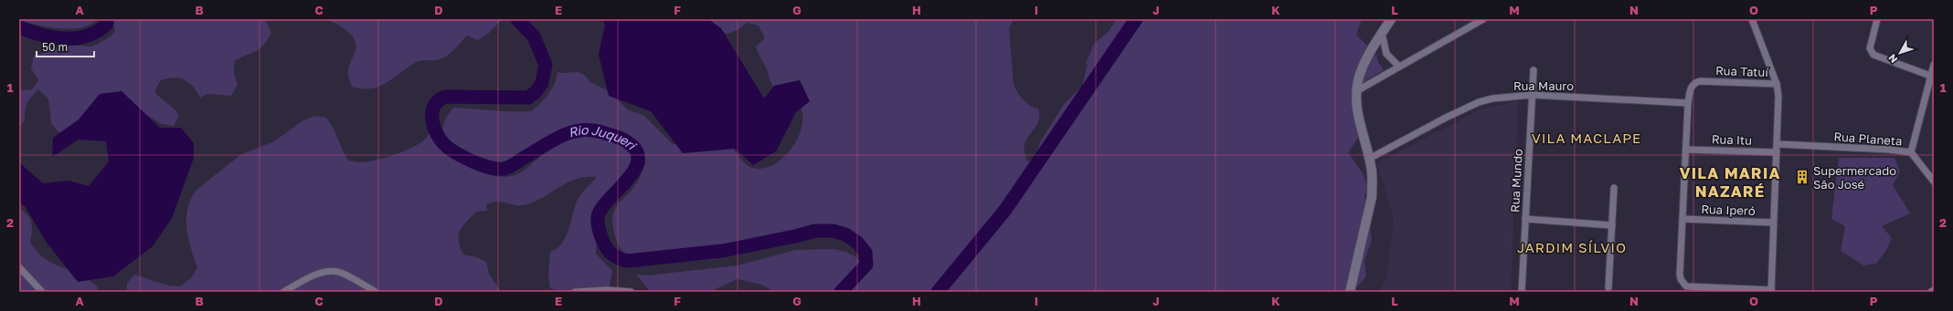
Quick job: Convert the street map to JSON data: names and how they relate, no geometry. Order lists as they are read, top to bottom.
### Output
{
  "streets": {
    "street": [
      "Rua Tatuí",
      "Rua Mauro",
      "Rua Planeta",
      "Rua Itu",
      "Rua Mundo",
      "Rua Iperó"
    ]
  },
  "crossings": [
    ["Rua Tatuí", "Rua Mauro"],
    ["Rua Mauro", "Rua Mundo"]
  ],
  "districts": ["VILA MACLAPE", "VILA MARIA NAZARÉ", "JARDIM SÍLVIO"],
  "water": ["Rio Juqueri"],
  "places": {
    "building": ["Supermercado São José"]
  },
  "scale_bar": "50 m",
  "north": "bottom left",
  "grid": {
    "columns": [
      "A",
      "B",
      "C",
      "D",
      "E",
      "F",
      "G",
      "H",
      "I",
      "J",
      "K",
      "L",
      "M",
      "N",
      "O",
      "P"
    ],
    "rows": ["1", "2"]
  }
}
